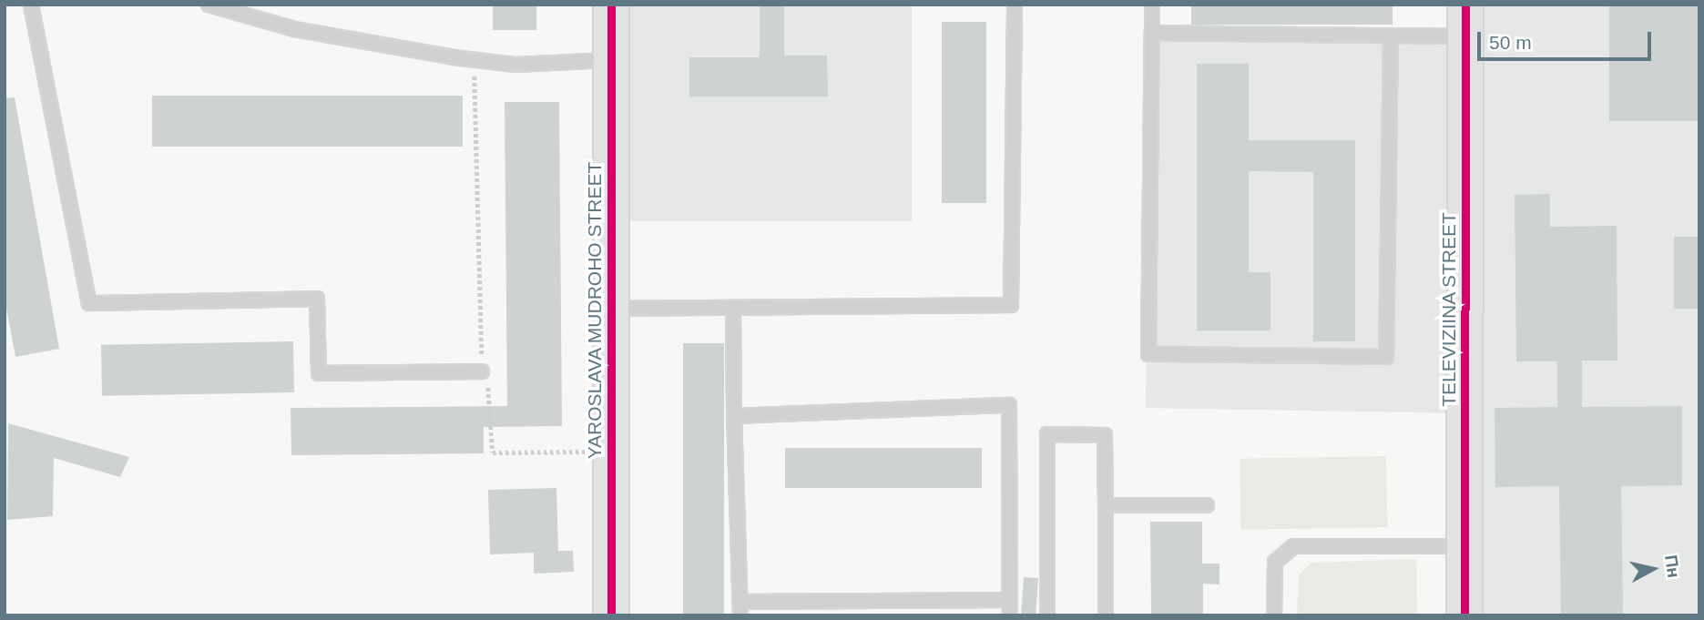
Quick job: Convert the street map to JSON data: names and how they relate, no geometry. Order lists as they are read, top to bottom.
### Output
{
  "streets": {
    "street": ["TELEVIZIINA STREET", "YAROSLAVA MUDROHO STREET"]
  },
  "scale_bar": "50 m",
  "north": "right"
}
